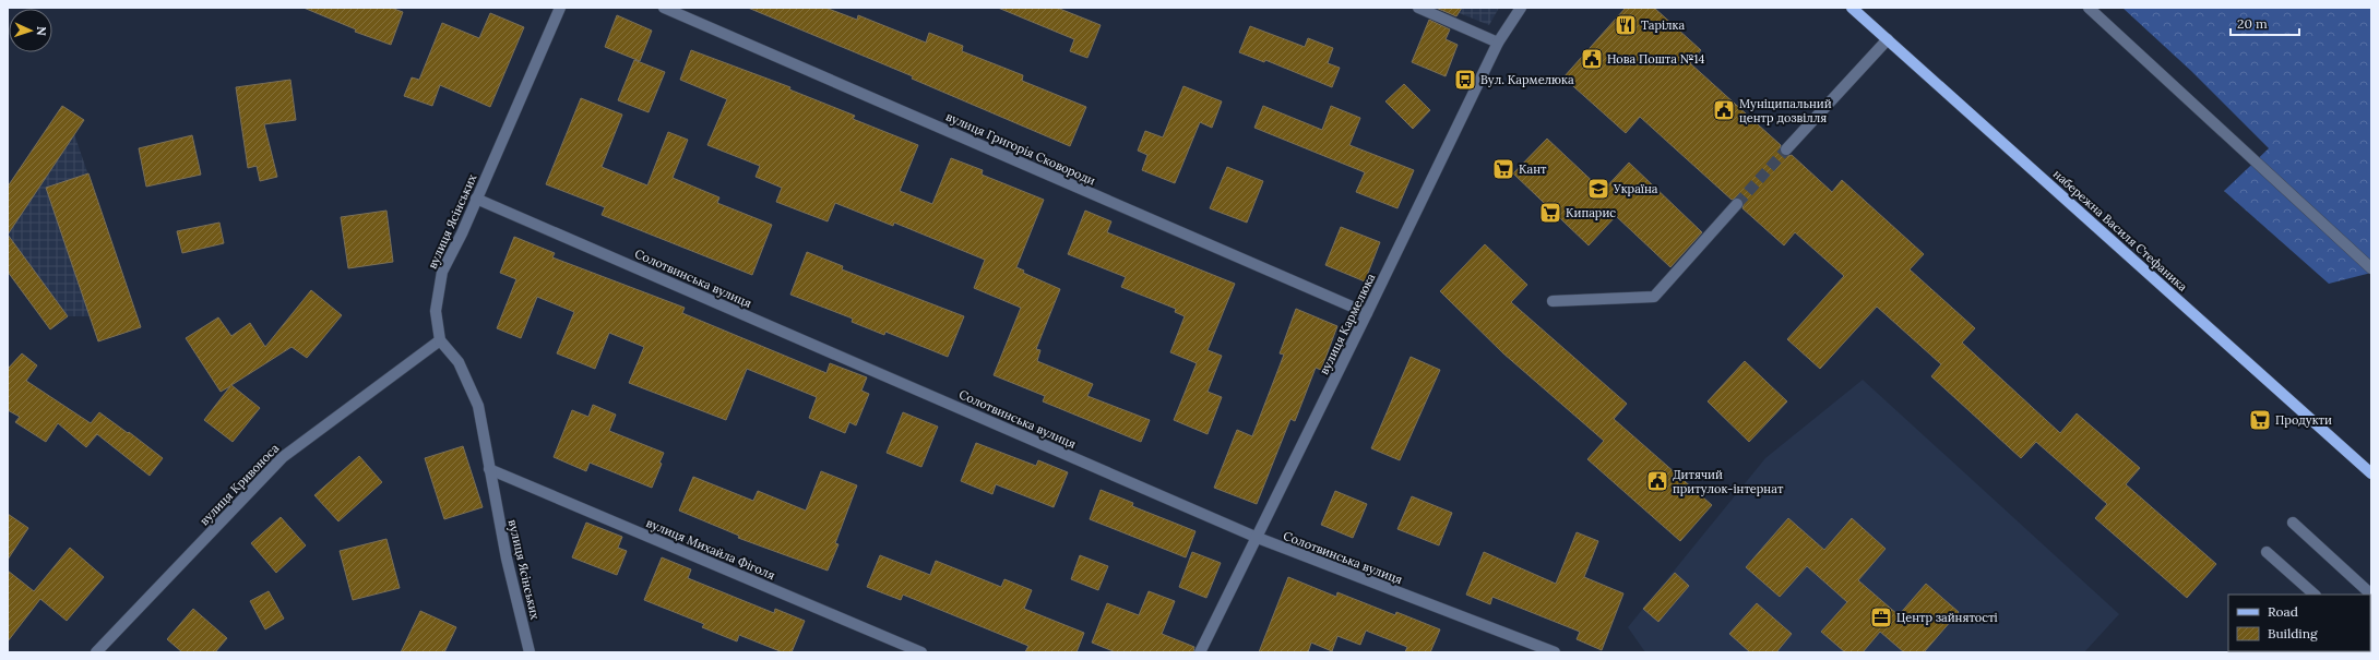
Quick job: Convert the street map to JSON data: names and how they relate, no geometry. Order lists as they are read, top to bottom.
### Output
{
  "streets": {
    "main road": ["набережна Василя Стефаника"],
    "street": [
      "вулиця Григорія Сковороди",
      "вулиця Ясінських",
      "Солотвинська вулиця",
      "вулиця Кармелюка",
      "вулиця Кривоноса",
      "вулиця Михайла Фіголя"
    ]
  },
  "crossings": [
    ["вулиця Григорія Сковороди", "вулиця Кармелюка"],
    ["вулиця Ясінських", "Солотвинська вулиця"],
    ["вулиця Ясінських", "вулиця Кривоноса"],
    ["вулиця Ясінських", "вулиця Михайла Фіголя"],
    ["Солотвинська вулиця", "вулиця Кармелюка"]
  ],
  "places": {
    "restaurant": ["Тарілка"],
    "public building": ["Нова Пошта №14", "Муніципальний центр дозвілля", "Дитячий притулок-інтернат"],
    "bus stop": ["Вул. Кармелюка"],
    "supermarket": ["Кант", "Кипарис", "Продукти"],
    "school or university": ["Україна"],
    "office": ["Центр зайнятості"]
  },
  "legend": ["Road", "Building"],
  "scale_bar": "20 m",
  "north": "right"
}
